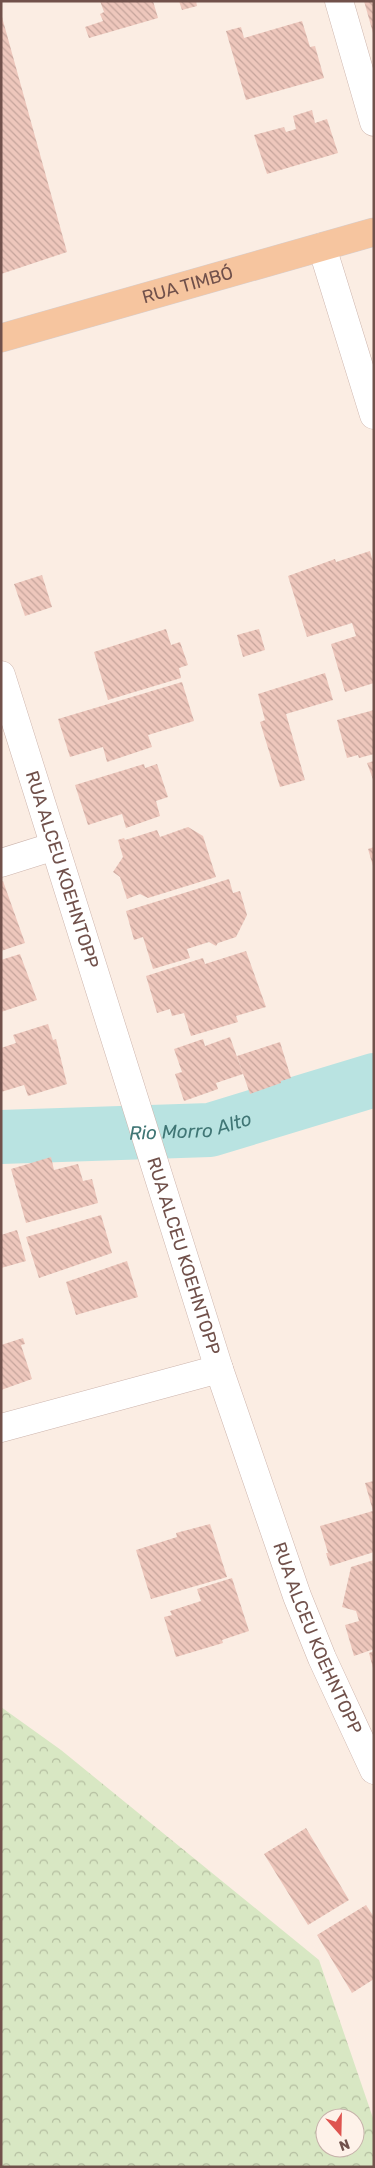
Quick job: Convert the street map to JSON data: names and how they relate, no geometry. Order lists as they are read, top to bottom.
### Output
{
  "streets": {
    "main road": ["RUA TIMBÓ"],
    "street": ["RUA ALCEU KOEHNTOPP"]
  },
  "water": ["Rio Morro Alto"],
  "north": "bottom"
}
